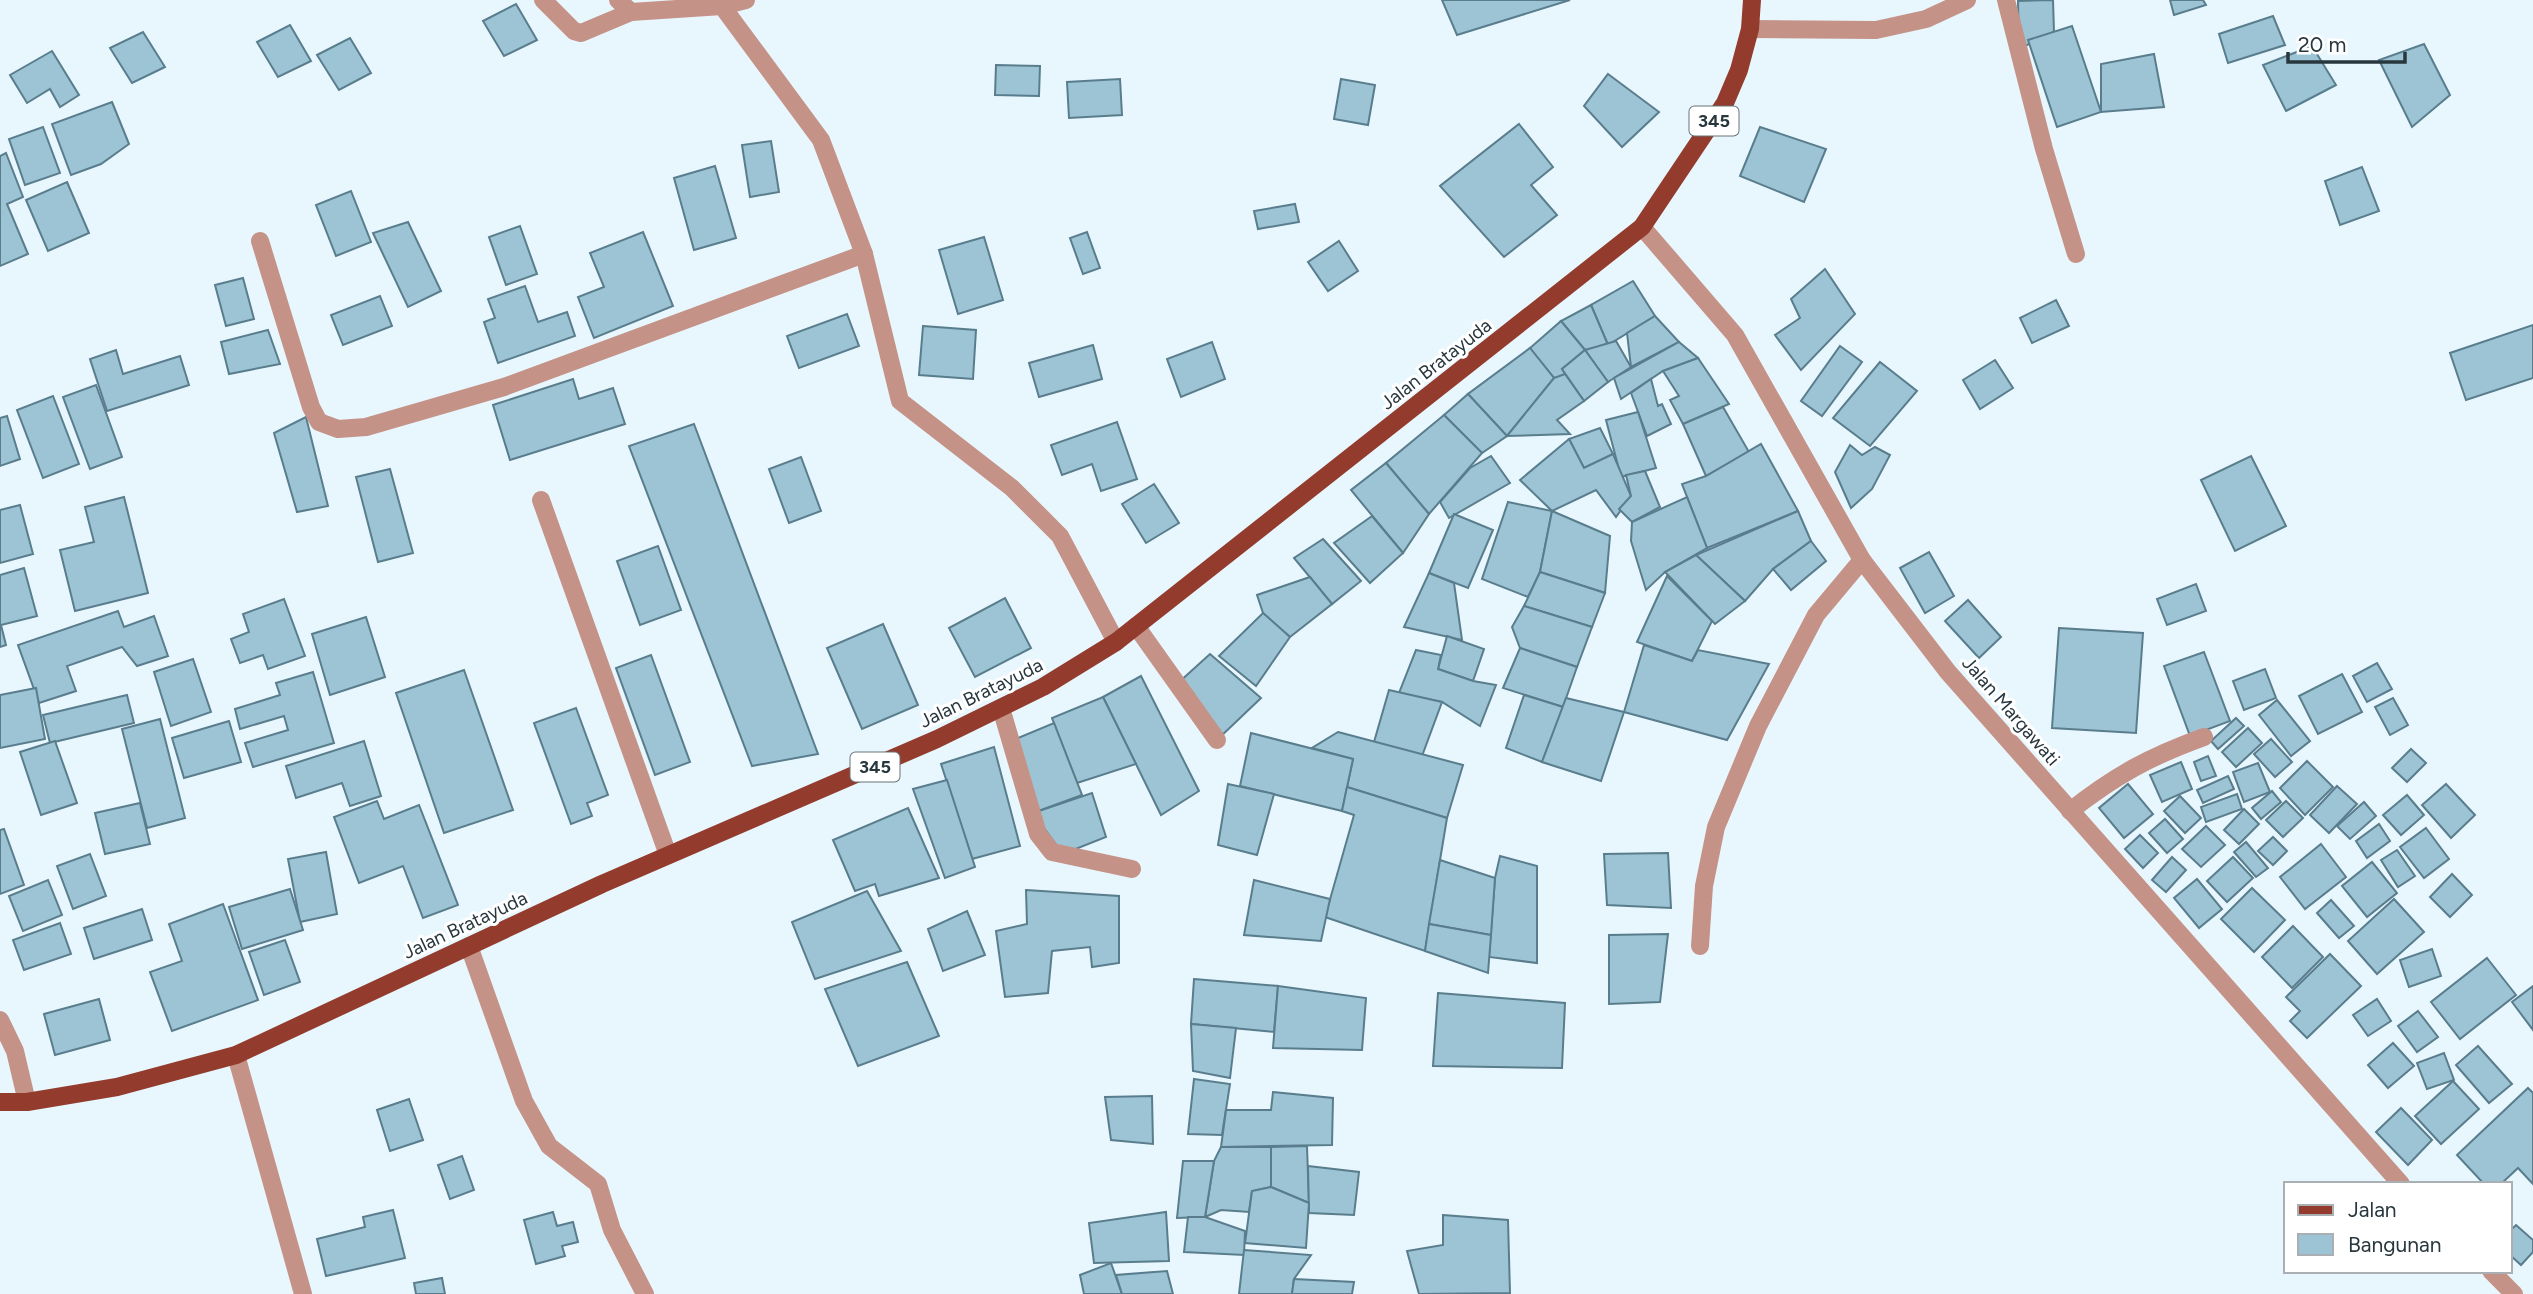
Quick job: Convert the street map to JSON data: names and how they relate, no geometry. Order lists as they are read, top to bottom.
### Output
{
  "streets": {
    "main road": ["345", "Jalan Bratayuda"],
    "street": ["Jalan Margawati"]
  },
  "crossings": [
    ["Jalan Bratayuda", "Jalan Margawati"]
  ],
  "legend": ["Jalan", "Bangunan"],
  "scale_bar": "20 m"
}
